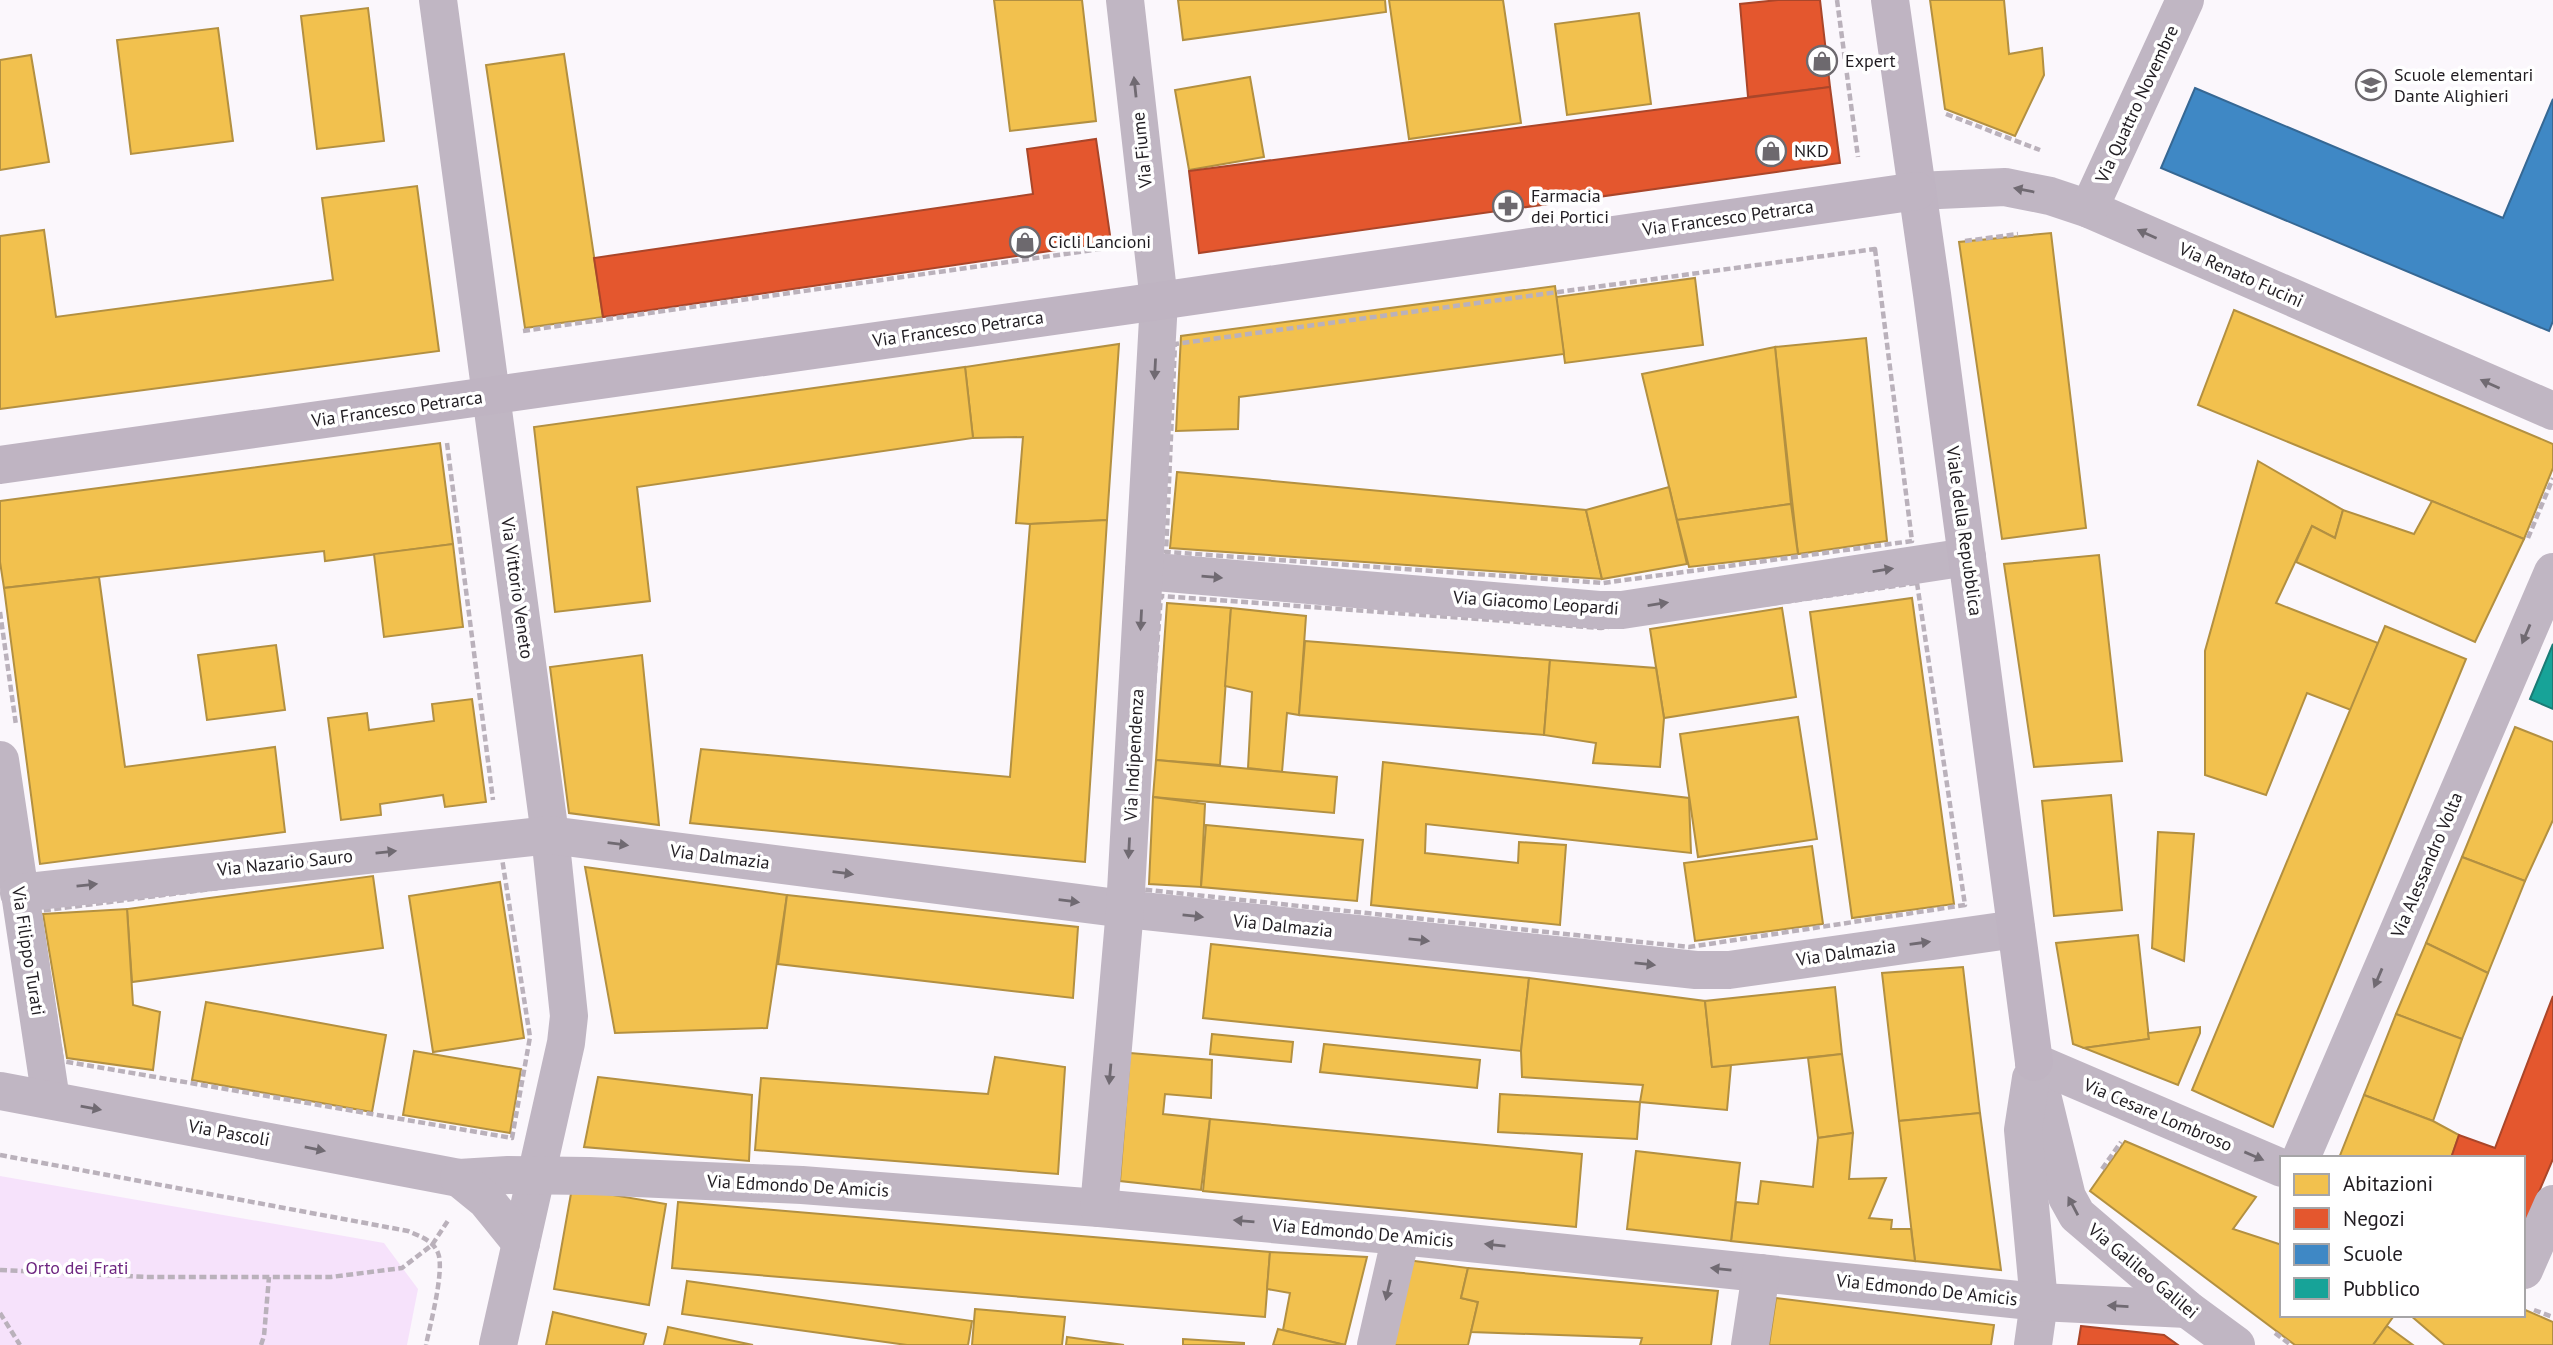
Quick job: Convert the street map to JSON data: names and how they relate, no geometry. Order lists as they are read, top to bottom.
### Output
{
  "streets": {
    "street": [
      "Via Quattro Novembre",
      "Via Fiume",
      "Via Francesco Petrarca",
      "Via Renato Fucini",
      "Viale della Repubblica",
      "Via Vittorio Veneto",
      "Via Giacomo Leopardi",
      "Via Indipendenza",
      "Via Dalmazia",
      "Via Nazario Sauro",
      "Via Alessandro Volta",
      "Via Filippo Turati",
      "Via Cesare Lombroso",
      "Via Pascoli",
      "Via Edmondo De Amicis",
      "Via Galileo Galilei"
    ]
  },
  "crossings": [
    ["Via Quattro Novembre", "Via Renato Fucini"],
    ["Via Fiume", "Via Francesco Petrarca"],
    ["Via Fiume", "Via Indipendenza"],
    ["Via Francesco Petrarca", "Via Renato Fucini"],
    ["Via Francesco Petrarca", "Viale della Repubblica"],
    ["Via Francesco Petrarca", "Via Vittorio Veneto"],
    ["Via Francesco Petrarca", "Via Indipendenza"],
    ["Via Renato Fucini", "Viale della Repubblica"],
    ["Viale della Repubblica", "Via Giacomo Leopardi"],
    ["Viale della Repubblica", "Via Dalmazia"],
    ["Viale della Repubblica", "Via Cesare Lombroso"],
    ["Viale della Repubblica", "Via Galileo Galilei"],
    ["Via Vittorio Veneto", "Via Dalmazia"],
    ["Via Vittorio Veneto", "Via Nazario Sauro"],
    ["Via Vittorio Veneto", "Via Pascoli"],
    ["Via Vittorio Veneto", "Via Edmondo De Amicis"],
    ["Via Giacomo Leopardi", "Via Indipendenza"],
    ["Via Indipendenza", "Via Dalmazia"],
    ["Via Indipendenza", "Via Edmondo De Amicis"],
    ["Via Dalmazia", "Via Nazario Sauro"],
    ["Via Nazario Sauro", "Via Filippo Turati"],
    ["Via Filippo Turati", "Via Pascoli"],
    ["Via Cesare Lombroso", "Via Galileo Galilei"],
    ["Via Pascoli", "Via Edmondo De Amicis"],
    ["Via Edmondo De Amicis", "Via Galileo Galilei"]
  ],
  "one_way": [
    "Via Fiume",
    "Via Renato Fucini",
    "Via Giacomo Leopardi",
    "Via Indipendenza",
    "Via Dalmazia",
    "Via Nazario Sauro",
    "Via Alessandro Volta",
    "Via Cesare Lombroso",
    "Via Pascoli",
    "Via Edmondo De Amicis",
    "Via Galileo Galilei"
  ],
  "parks": ["Orto dei Frati"],
  "places": {
    "shop": ["Expert", "NKD", "Cicli Lancioni"],
    "school or university": ["Scuole elementari Dante Alighieri"],
    "pharmacy": ["Farmacia dei Portici"]
  },
  "legend": [
    "Abitazioni",
    "Negozi",
    "Scuole",
    "Pubblico"
  ]
}
